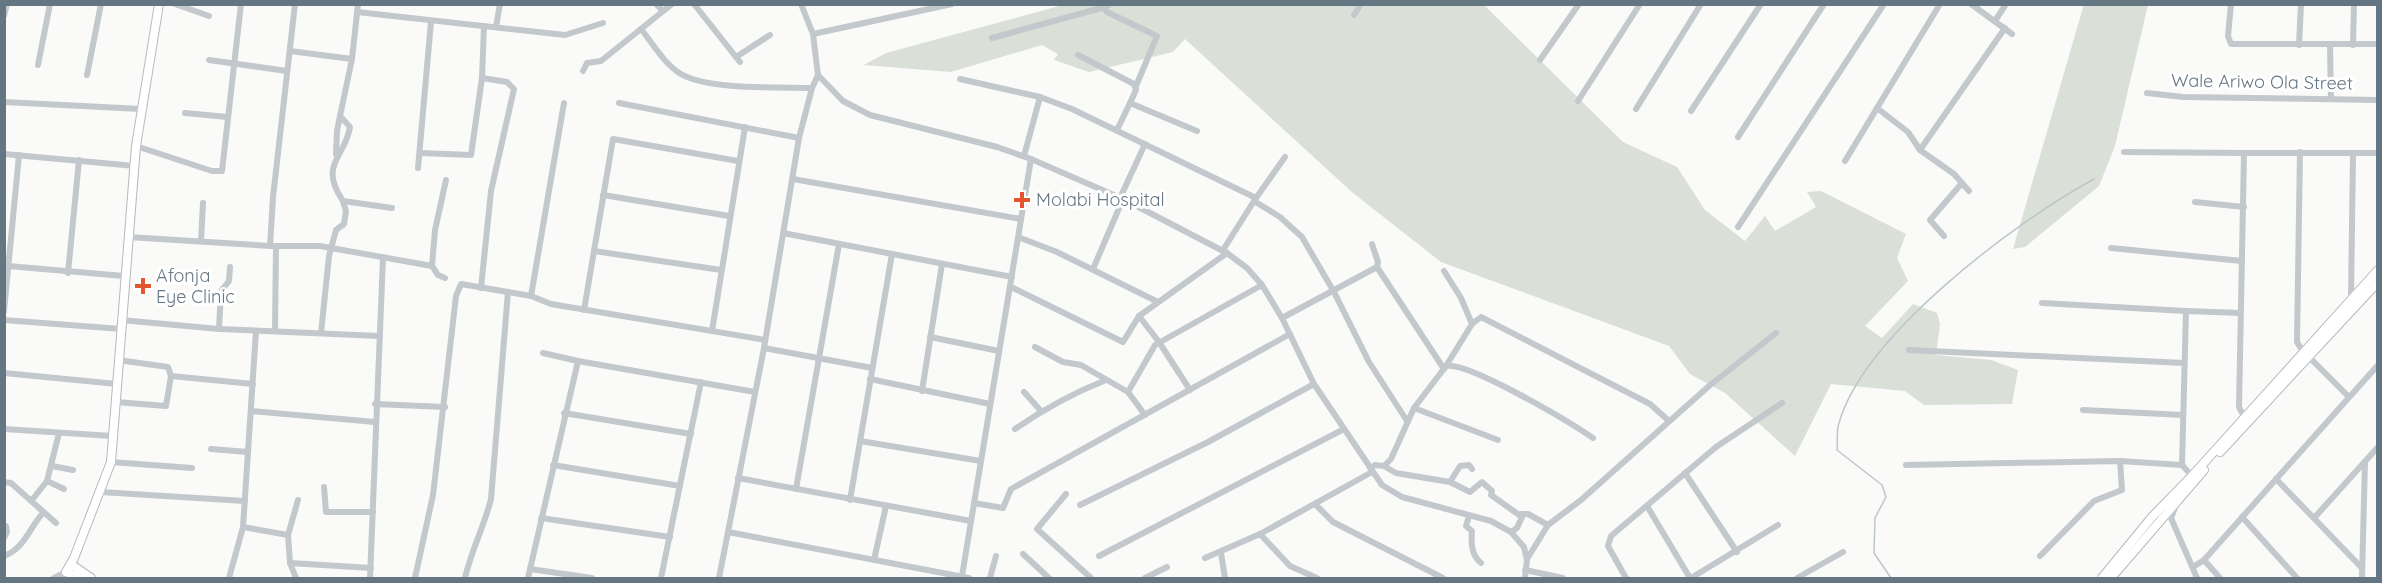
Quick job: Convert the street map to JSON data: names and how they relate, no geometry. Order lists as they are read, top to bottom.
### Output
{
  "streets": {
    "street": ["Wale Ariwo Ola Street"]
  },
  "places": {
    "health": ["Molabi Hospital", "Afonja Eye Clinic"]
  }
}
